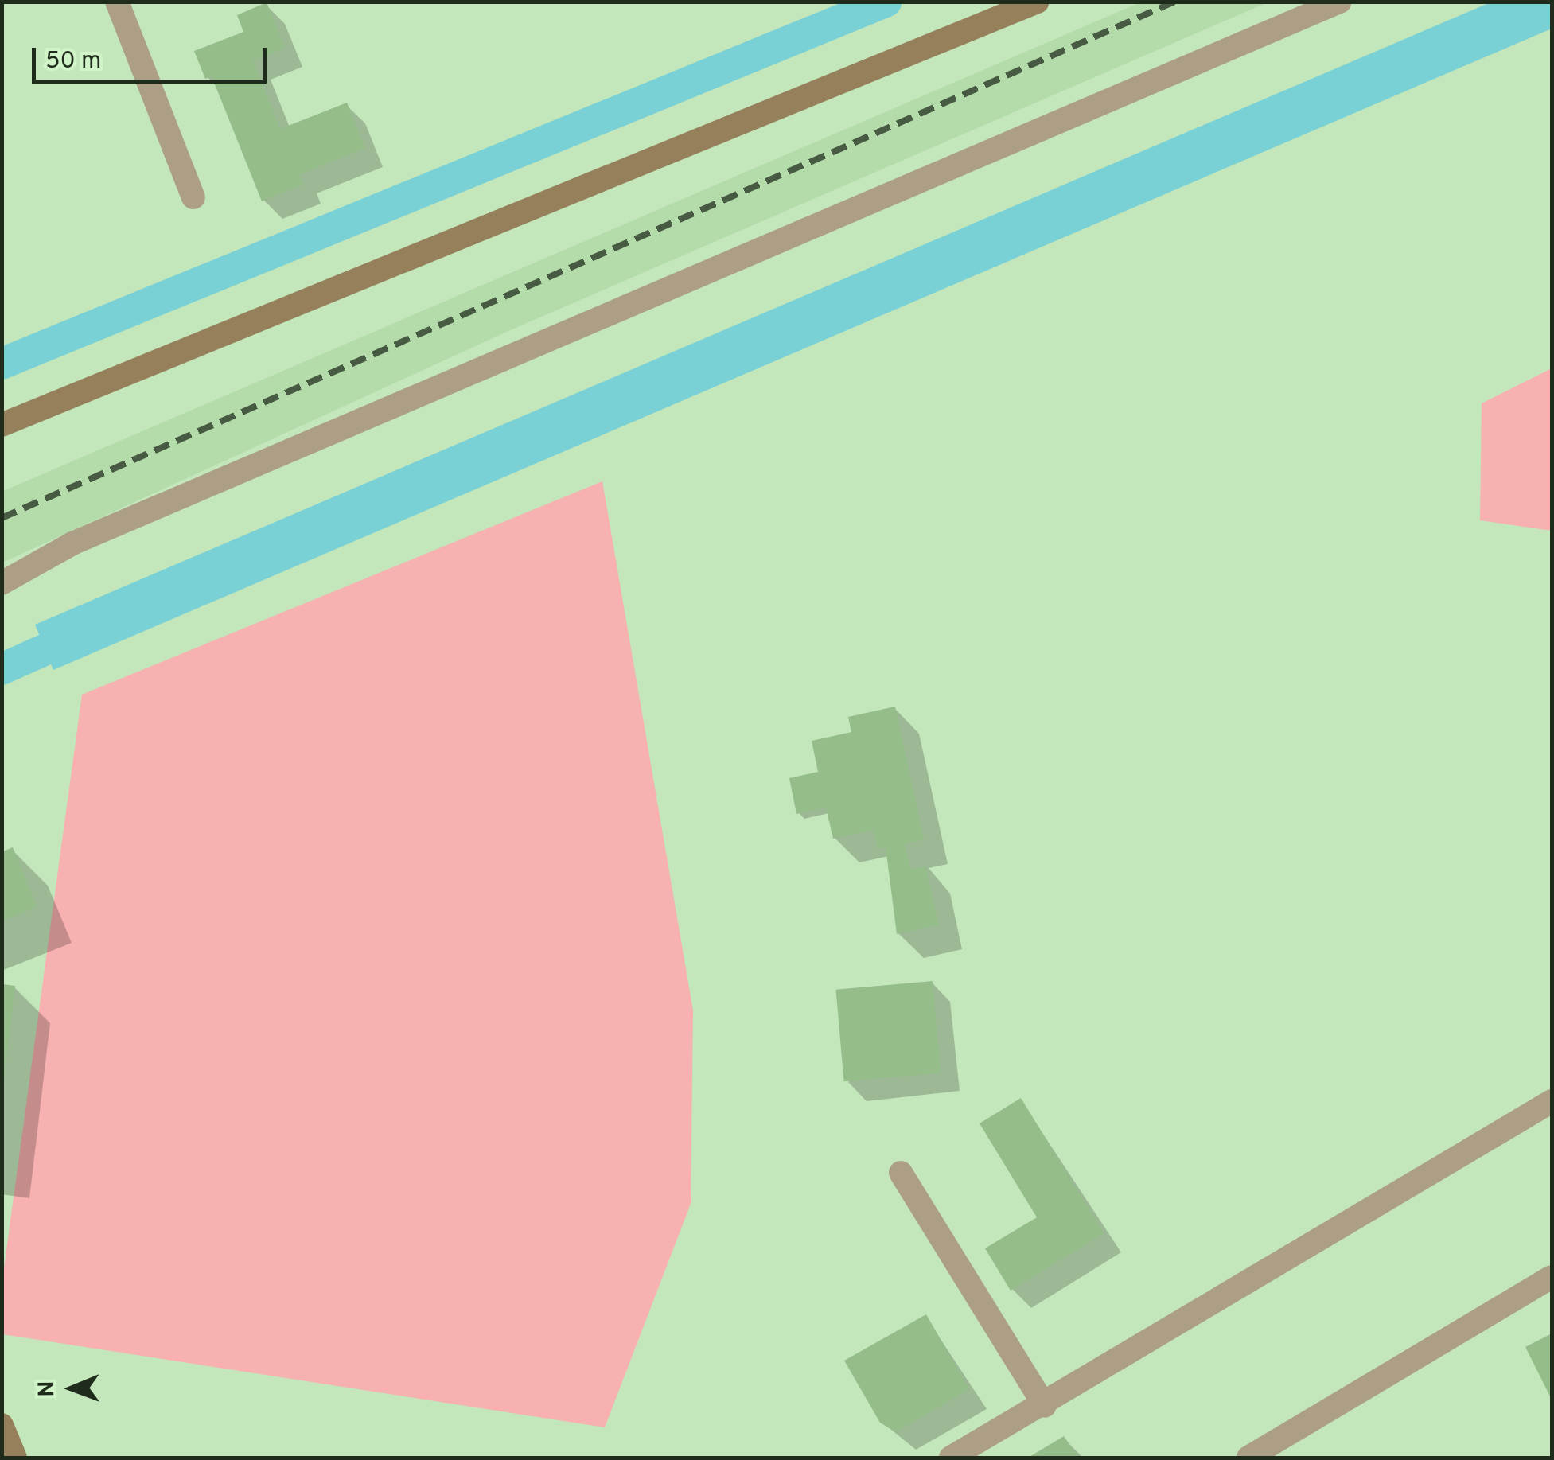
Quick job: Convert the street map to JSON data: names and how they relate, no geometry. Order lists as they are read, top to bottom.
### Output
{
  "scale_bar": "50 m",
  "north": "left"
}
